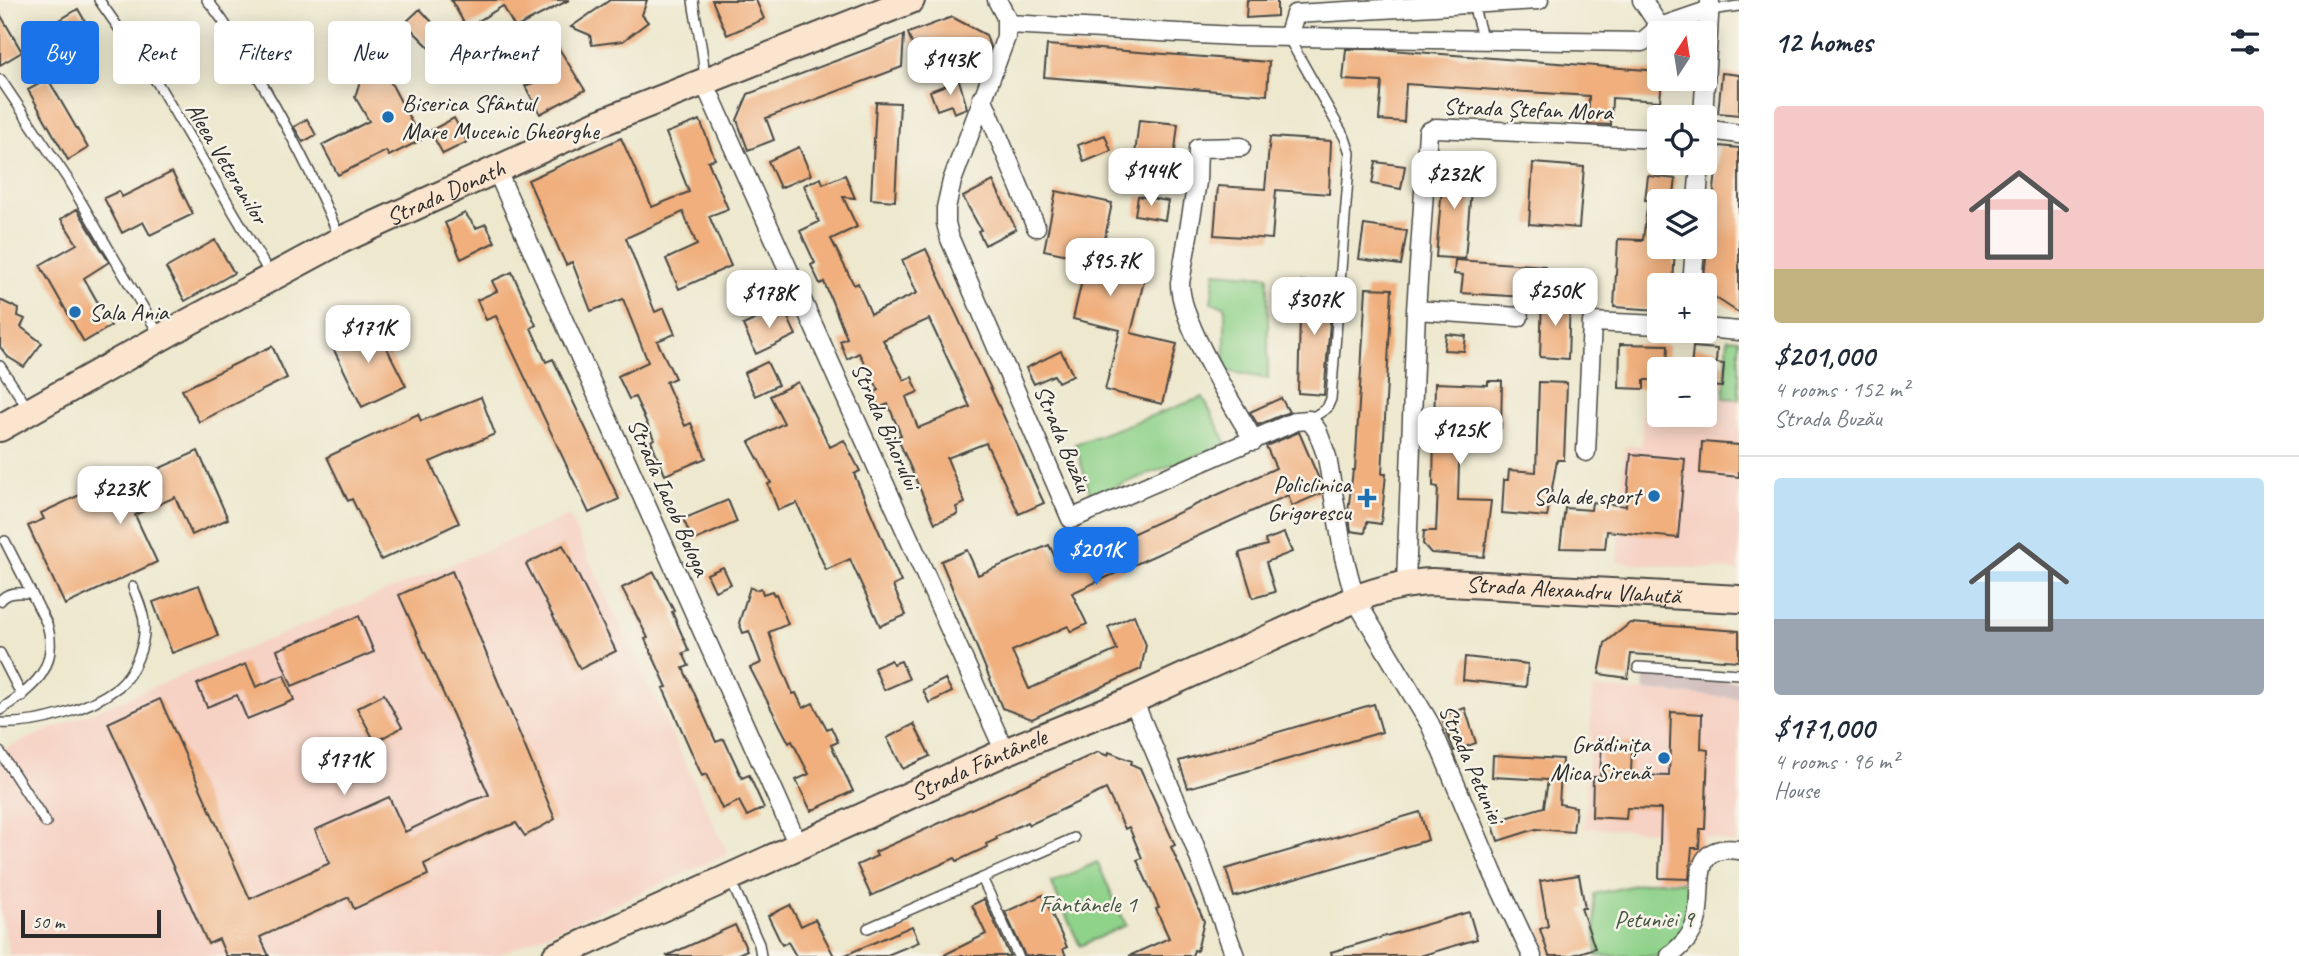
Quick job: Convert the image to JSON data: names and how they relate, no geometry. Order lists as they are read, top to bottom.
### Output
{
  "streets": {
    "main road": ["Strada Donath", "Strada Alexandru Vlahuță", "Strada Fântânele"],
    "street": [
      "Strada Ștefan Mora",
      "Strada Bihorului",
      "Strada Buzău",
      "Strada Iacob Bologa",
      "Strada Petuniei"
    ],
    "lane": ["Aleea Veteranilor"]
  },
  "crossings": [
    ["Strada Ștefan Mora", "Strada Alexandru Vlahuță"],
    ["Strada Ștefan Mora", "Strada Fântânele"],
    ["Aleea Veteranilor", "Strada Donath"],
    ["Strada Donath", "Strada Bihorului"],
    ["Strada Donath", "Strada Iacob Bologa"],
    ["Strada Bihorului", "Strada Fântânele"],
    ["Strada Iacob Bologa", "Strada Fântânele"],
    ["Strada Alexandru Vlahuță", "Strada Fântânele"],
    ["Strada Petuniei", "Strada Fântânele"]
  ],
  "parks": ["Fântânele 1", "Petuniei 9"],
  "places": {
    "other": [
      "Biserica Sfântul Mare Mucenic Gheorghe",
      "Sala Ania",
      "Sala de sport",
      "Grădinița Mica Sirenă"
    ],
    "health": ["Policlinica Grigorescu"]
  },
  "scale_bar": "50 m",
  "north": "top",
  "page": {
    "heading": "12 homes",
    "map_buttons": ["+", "−"],
    "chip": [
      "Buy",
      "Rent",
      "Filters",
      "New",
      "Apartment"
    ],
    "price": [
      "$143K",
      "$144K",
      "$232K",
      "$95.7K",
      "$250K",
      "$178K",
      "$307K",
      "$171K",
      "$125K",
      "$223K",
      "$201K",
      "$171K"
    ],
    "list": [
      {
        "name": "$201,000",
        "note": "4 rooms · 152 m² · Strada Buzău"
      },
      {
        "name": "$171,000",
        "note": "4 rooms · 96 m² · House"
      }
    ],
    "scale": "50 m"
  }
}
